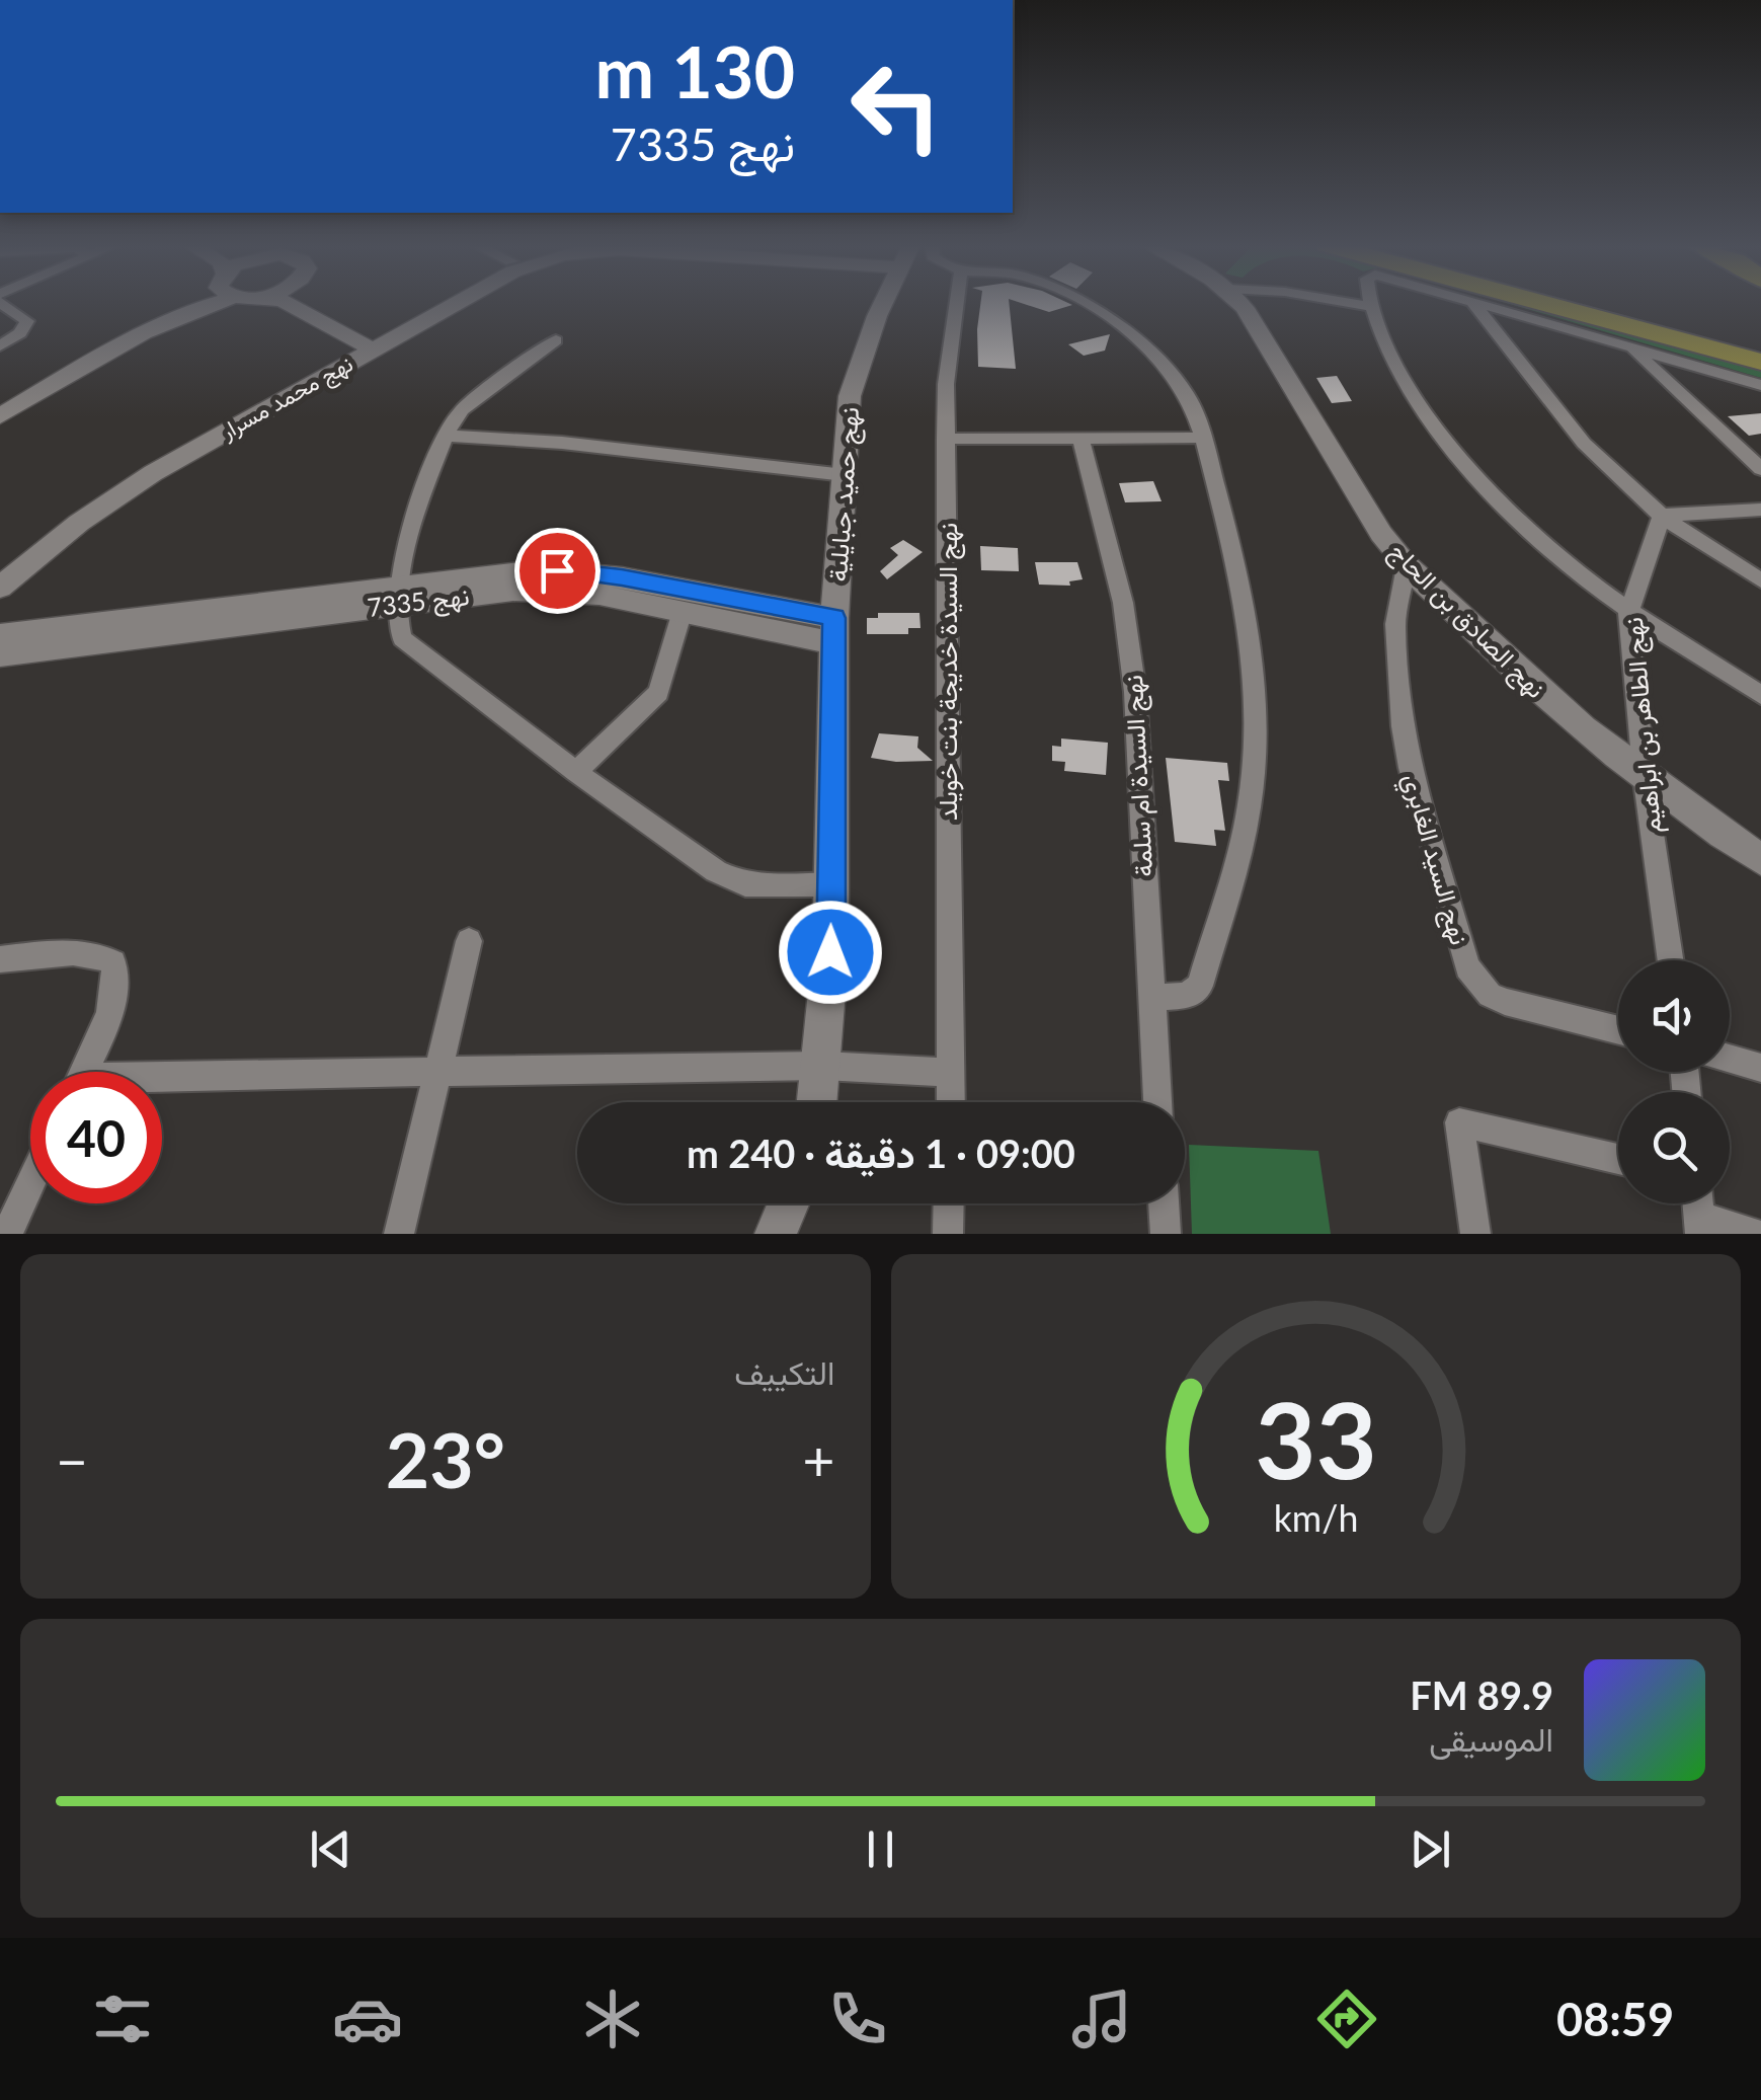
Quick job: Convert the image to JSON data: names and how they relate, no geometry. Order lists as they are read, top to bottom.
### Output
{
  "streets": {
    "street": [
      "نهج محمد مسرار",
      "نهج حميد جبايلية",
      "نهج 7335",
      "نهج الصادق بن الحاج",
      "نهج السيدة خديجة بنت خويلد",
      "نهج الطاهر بن ابراهيم",
      "نهج السيدة ام سلمة",
      "نهج السيد الغابري"
    ]
  },
  "crossings": [
    ["نهج حميد جبايلية", "نهج 7335"],
    ["نهج الصادق بن الحاج", "نهج الطاهر بن ابراهيم"],
    ["نهج الصادق بن الحاج", "نهج السيد الغابري"]
  ],
  "page": {
    "turn": ["130 m", "نهج 7335"],
    "limit": "40",
    "trip": "09:00 · 1 دقيقة · 240 m",
    "tile": "التكييف",
    "heat": ["−", "23°", "+"],
    "song": ["89.9 FM", "الموسيقى"],
    "tabs": "08:59",
    "gauge": ["33", "km/h"]
  }
}
